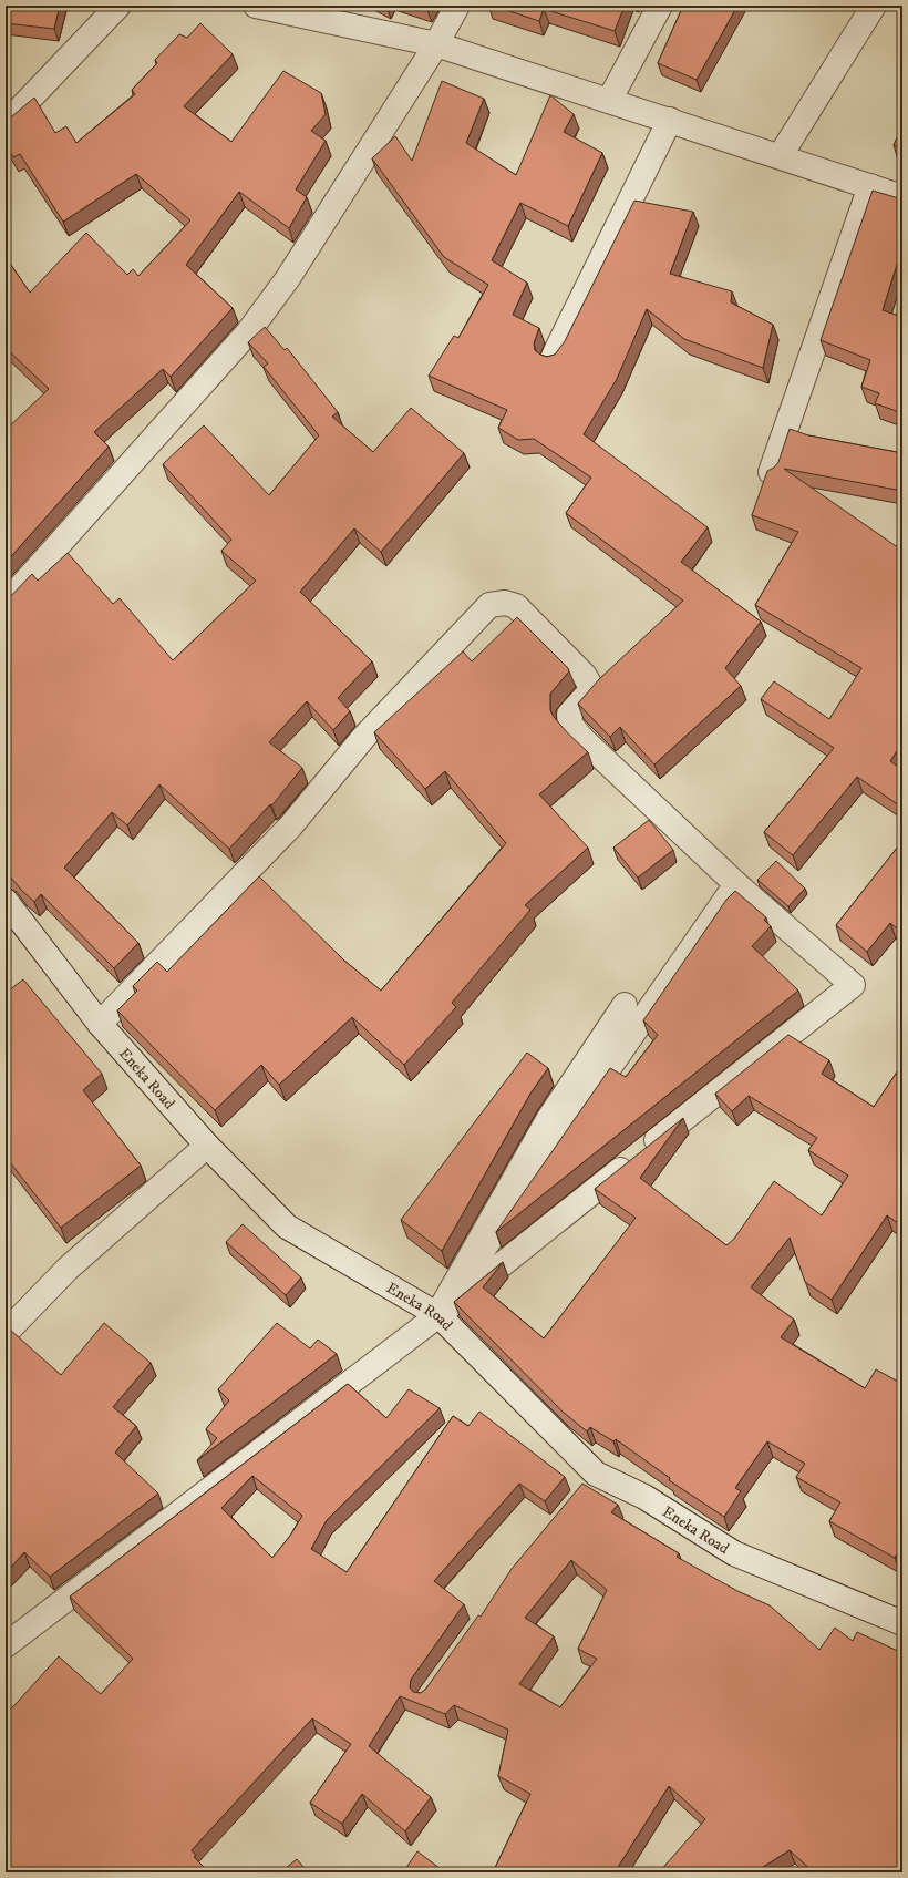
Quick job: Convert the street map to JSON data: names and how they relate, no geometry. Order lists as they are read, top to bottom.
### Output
{
  "streets": {
    "street": ["Eneka Road"]
  }
}
